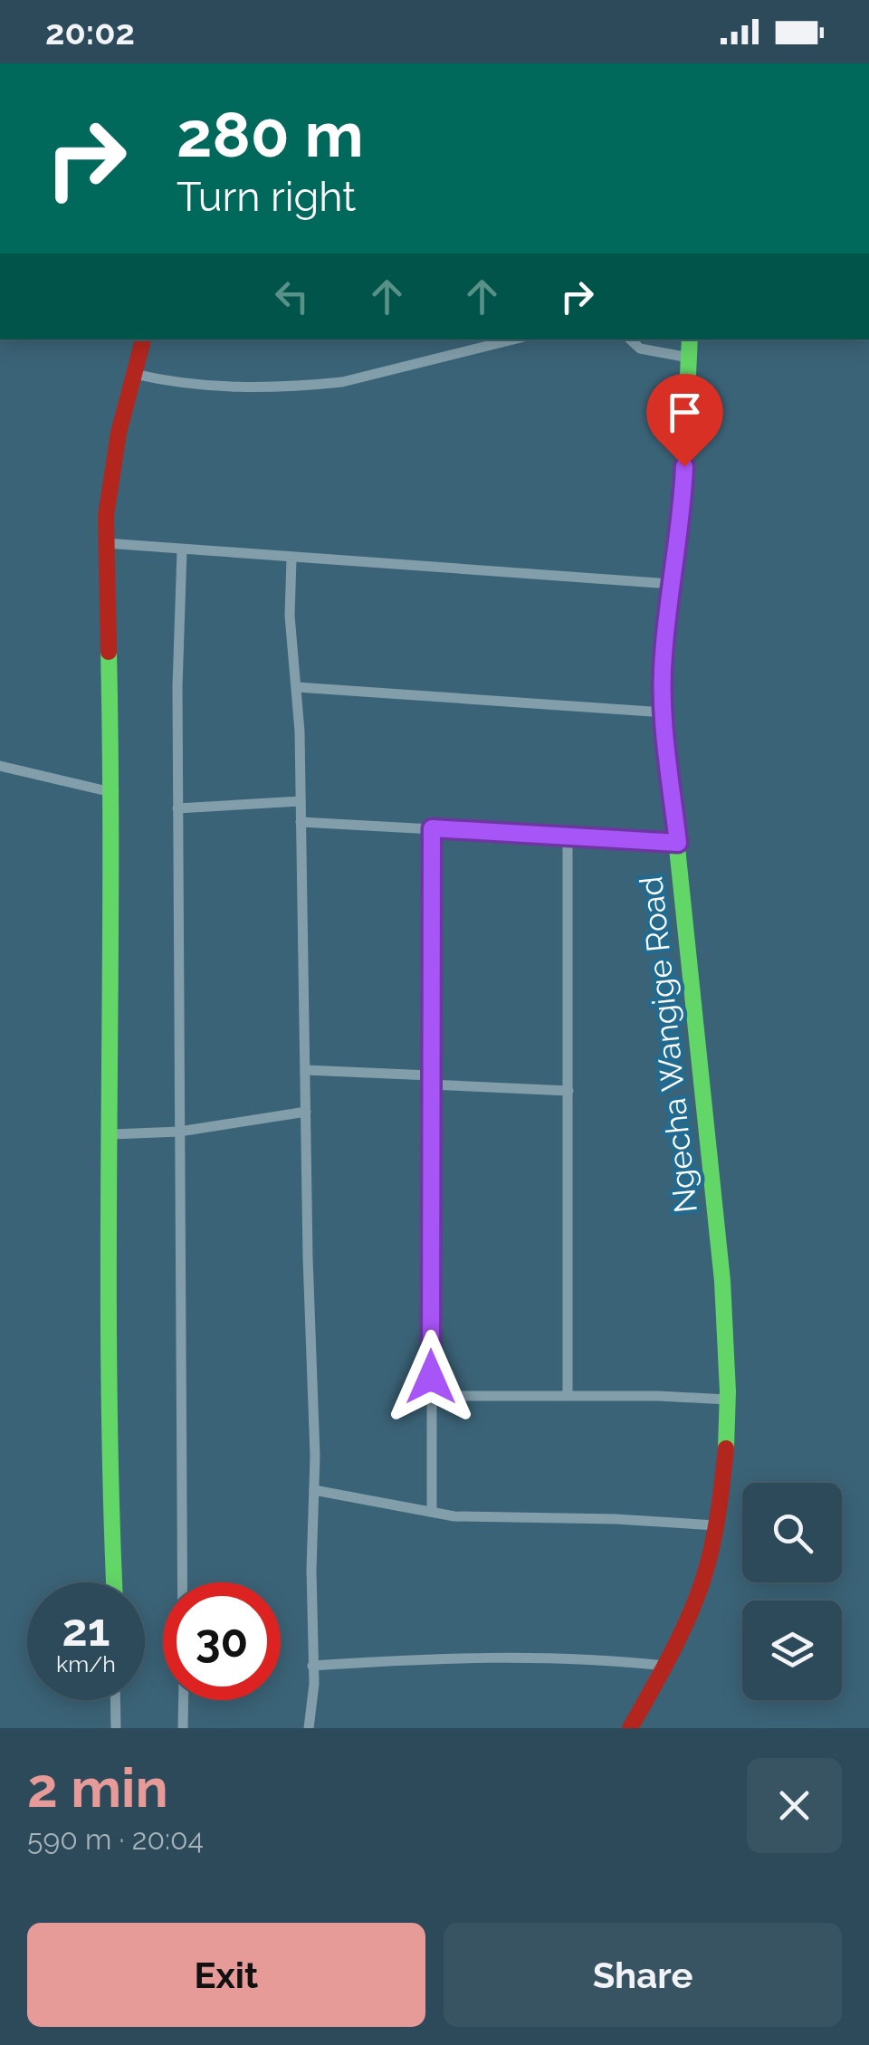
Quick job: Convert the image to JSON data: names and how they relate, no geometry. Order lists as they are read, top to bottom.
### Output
{
  "streets": {
    "street": ["Ngecha Wangige Road"]
  },
  "page": {
    "status": "20:02",
    "turn": ["280 m", "Turn right"],
    "speed": "21 km/h",
    "limit": "30",
    "heading": ["2 min", "590 m · 20:04"],
    "buttons": ["Exit", "Share"]
  }
}
